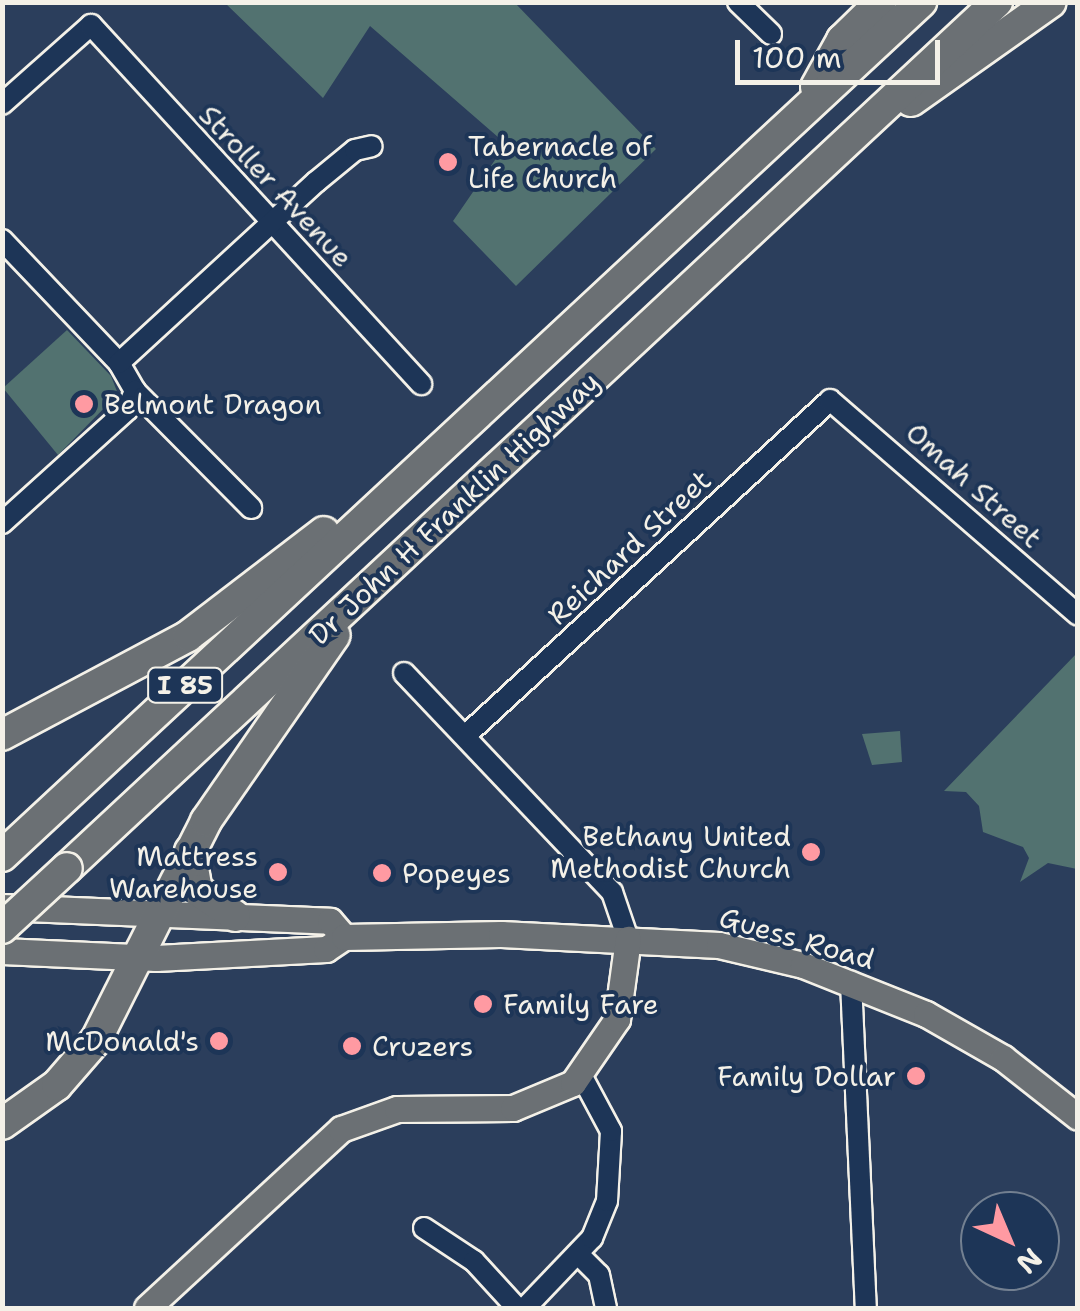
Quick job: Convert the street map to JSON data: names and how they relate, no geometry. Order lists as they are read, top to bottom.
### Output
{
  "streets": {
    "highway": ["Dr John H Franklin Highway", "I 85"],
    "main road": ["Guess Road"],
    "street": ["Stroller Avenue", "Omah Street", "Reichard Street"]
  },
  "crossings": [
    ["Omah Street", "Reichard Street"],
    ["Dr John H Franklin Highway", "I 85"]
  ],
  "places": [
    "Tabernacle of Life Church",
    "Belmont Dragon",
    "Bethany United Methodist Church",
    "Mattress Warehouse",
    "Popeyes",
    "Family Fare",
    "McDonald's",
    "Cruzers",
    "Family Dollar"
  ],
  "scale_bar": "100 m",
  "north": "bottom right"
}
